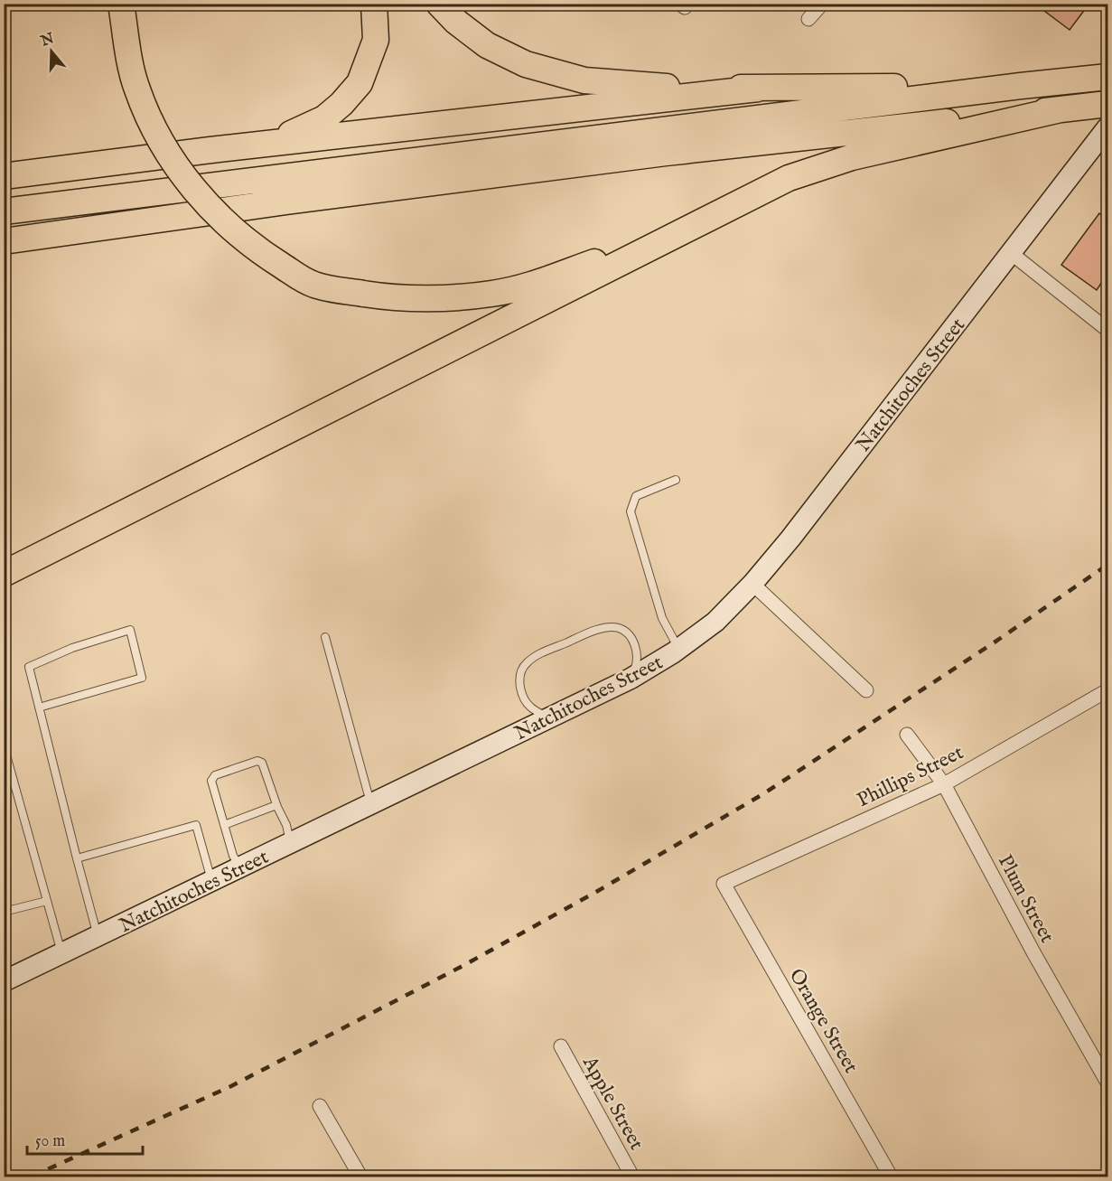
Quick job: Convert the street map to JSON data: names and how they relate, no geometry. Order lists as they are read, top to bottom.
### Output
{
  "streets": {
    "street": [
      "Natchitoches Street",
      "Phillips Street",
      "Plum Street",
      "Orange Street",
      "Apple Street"
    ]
  },
  "crossings": [
    ["Phillips Street", "Plum Street"],
    ["Phillips Street", "Orange Street"]
  ],
  "scale_bar": "50 m",
  "north": "top"
}
